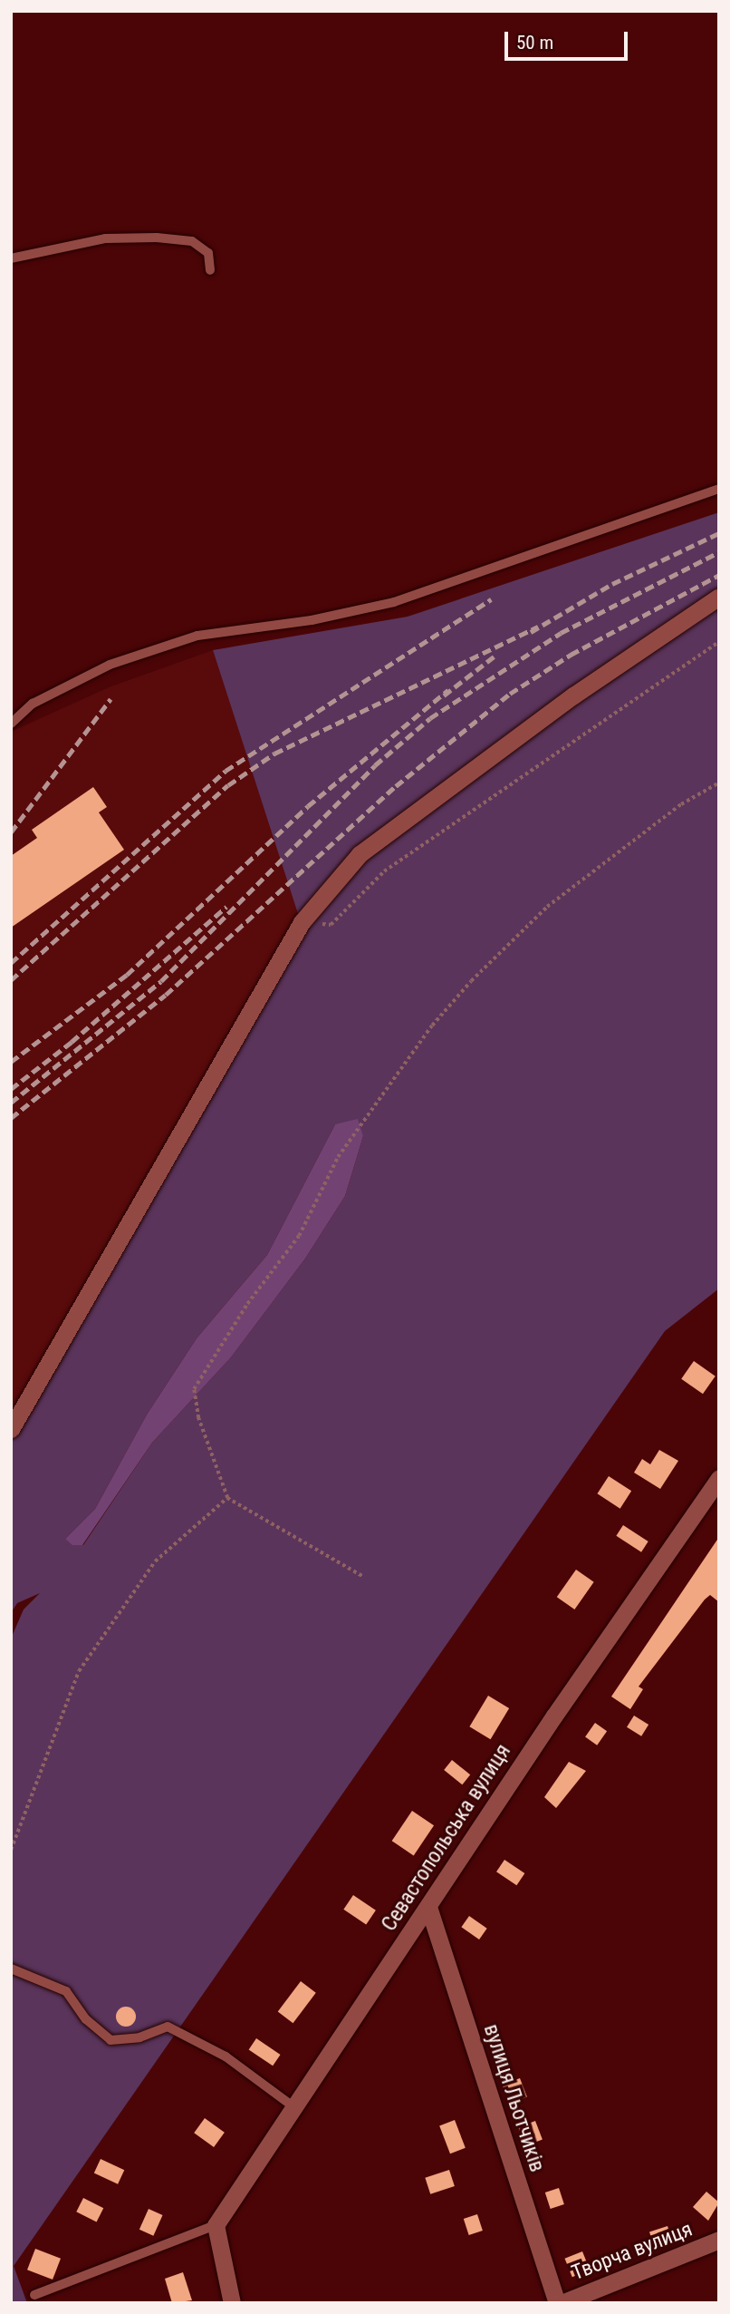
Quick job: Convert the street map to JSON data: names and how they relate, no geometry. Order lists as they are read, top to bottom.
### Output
{
  "streets": {
    "street": ["Севастопольська вулиця", "вулиця Льотчиків", "Творча вулиця"]
  },
  "crossings": [
    ["Севастопольська вулиця", "вулиця Льотчиків"]
  ],
  "scale_bar": "50 m"
}
